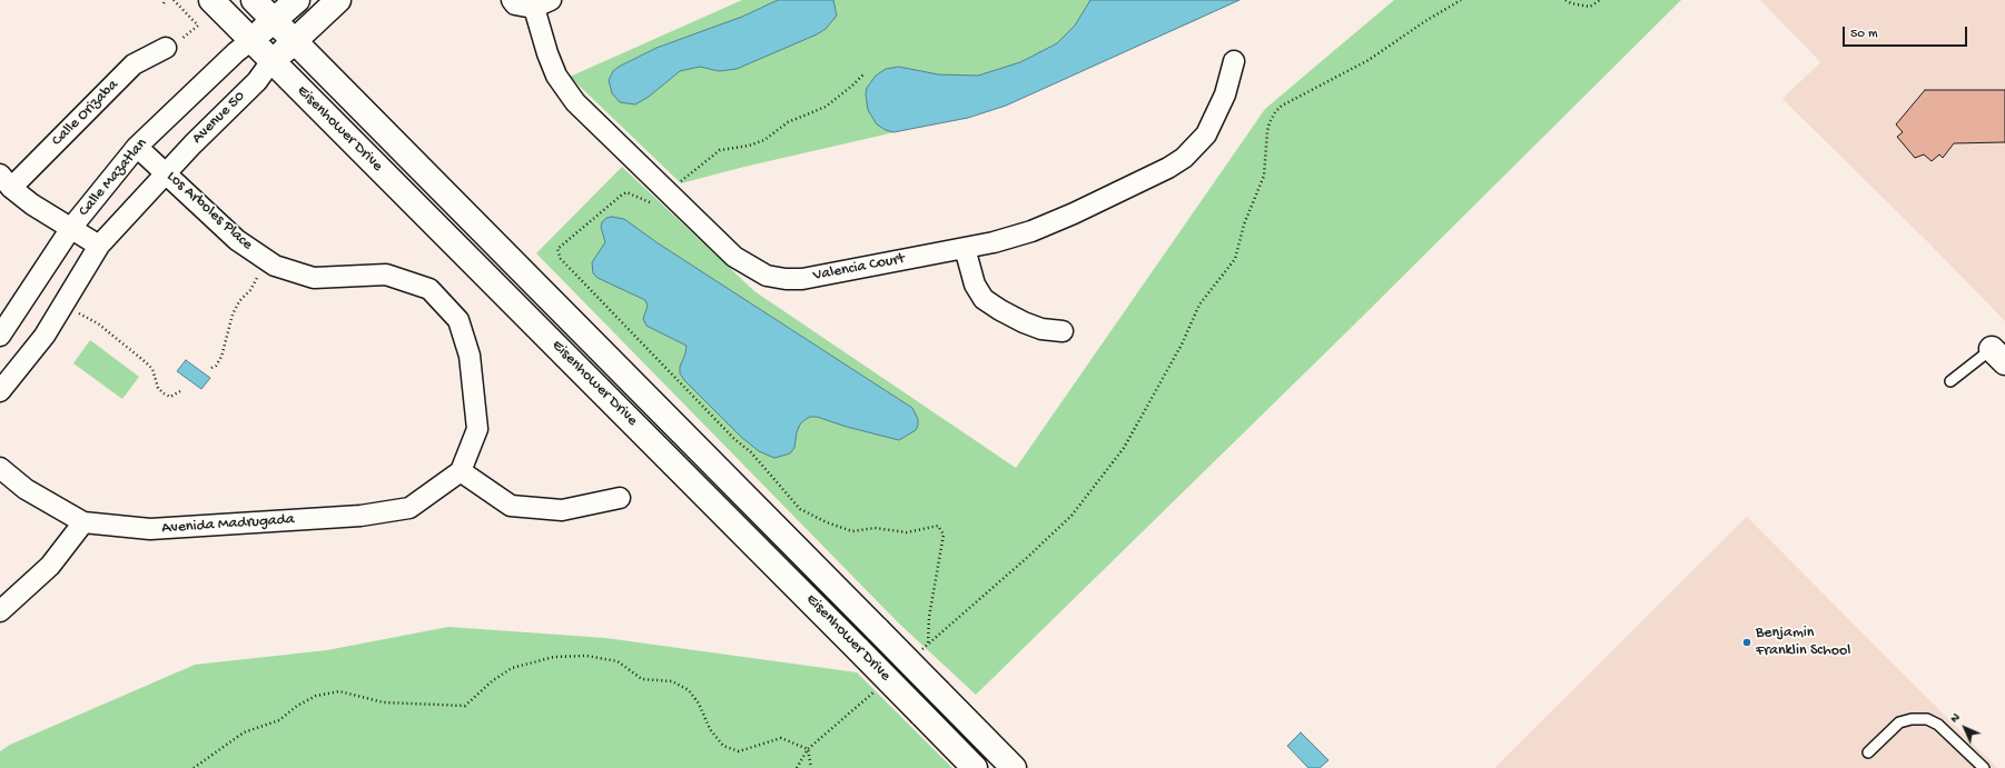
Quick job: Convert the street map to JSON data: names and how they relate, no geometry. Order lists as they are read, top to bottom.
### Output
{
  "streets": {
    "main road": ["Eisenhower Drive"],
    "street": [
      "Calle Orizaba",
      "Avenue 50",
      "Calle Mazatlan",
      "Los Arboles Place",
      "Valencia Court",
      "Avenida Madrugada"
    ]
  },
  "crossings": [
    ["Avenue 50", "Eisenhower Drive"],
    ["Avenue 50", "Calle Mazatlan"],
    ["Avenue 50", "Los Arboles Place"],
    ["Eisenhower Drive", "Calle Mazatlan"],
    ["Calle Mazatlan", "Los Arboles Place"],
    ["Los Arboles Place", "Avenida Madrugada"]
  ],
  "places": ["Benjamin Franklin School"],
  "scale_bar": "50 m",
  "north": "top left"
}
